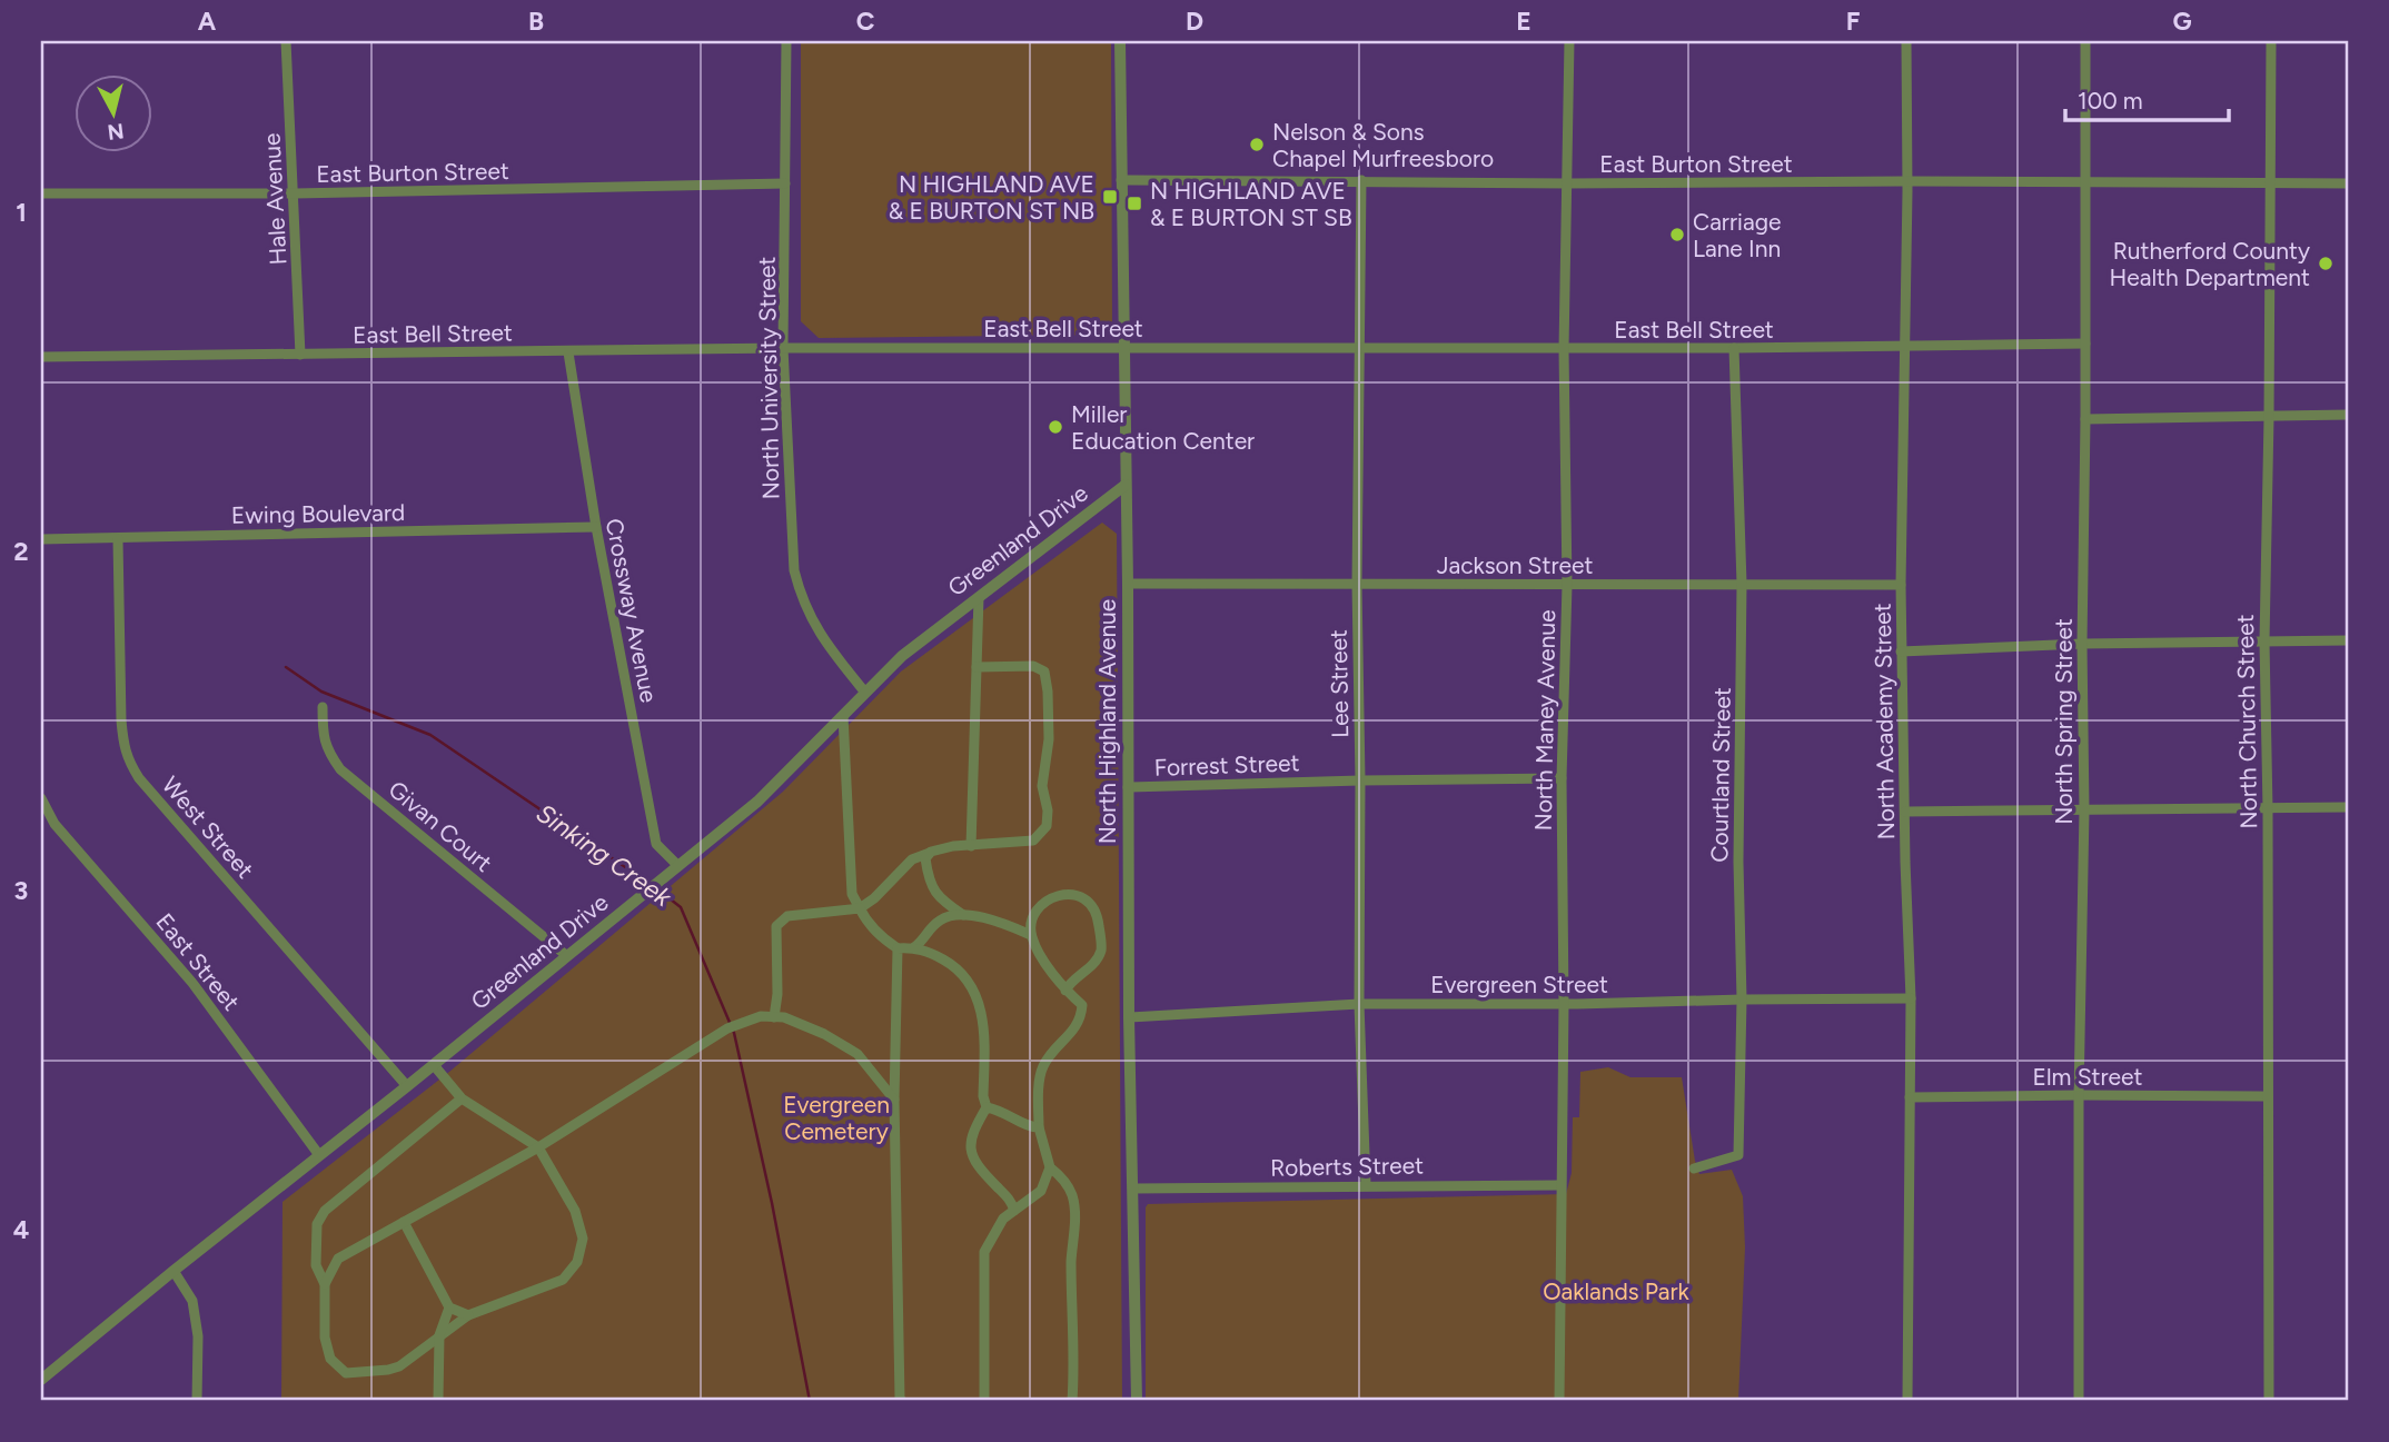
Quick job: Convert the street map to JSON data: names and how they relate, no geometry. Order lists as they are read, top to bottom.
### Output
{
  "streets": {
    "street": [
      "East Burton Street",
      "Hale Avenue",
      "East Bell Street",
      "North University Street",
      "Ewing Boulevard",
      "Greenland Drive",
      "Jackson Street",
      "Crossway Avenue",
      "Lee Street",
      "North Maney Avenue",
      "North Highland Avenue",
      "North Academy Street",
      "North Spring Street",
      "North Church Street",
      "Forrest Street",
      "Courtland Street",
      "Givan Court",
      "West Street",
      "East Street",
      "Evergreen Street",
      "Elm Street",
      "Roberts Street"
    ]
  },
  "crossings": [
    ["East Burton Street", "Hale Avenue"],
    ["East Burton Street", "North University Street"],
    ["East Burton Street", "Lee Street"],
    ["East Burton Street", "North Maney Avenue"],
    ["East Burton Street", "North Highland Avenue"],
    ["East Burton Street", "North Academy Street"],
    ["East Burton Street", "North Spring Street"],
    ["East Burton Street", "North Church Street"],
    ["Hale Avenue", "East Bell Street"],
    ["East Bell Street", "North University Street"],
    ["East Bell Street", "Crossway Avenue"],
    ["East Bell Street", "Lee Street"],
    ["East Bell Street", "North Maney Avenue"],
    ["East Bell Street", "North Highland Avenue"],
    ["East Bell Street", "North Academy Street"],
    ["East Bell Street", "North Spring Street"],
    ["East Bell Street", "Courtland Street"],
    ["North University Street", "Greenland Drive"],
    ["Ewing Boulevard", "Crossway Avenue"],
    ["Ewing Boulevard", "West Street"],
    ["Greenland Drive", "Crossway Avenue"],
    ["Greenland Drive", "North Highland Avenue"],
    ["Greenland Drive", "Givan Court"],
    ["Greenland Drive", "West Street"],
    ["Greenland Drive", "East Street"],
    ["Jackson Street", "Lee Street"],
    ["Jackson Street", "North Maney Avenue"],
    ["Jackson Street", "North Highland Avenue"],
    ["Jackson Street", "North Academy Street"],
    ["Jackson Street", "Courtland Street"],
    ["Lee Street", "Forrest Street"],
    ["Lee Street", "Evergreen Street"],
    ["Lee Street", "Roberts Street"],
    ["North Maney Avenue", "Forrest Street"],
    ["North Maney Avenue", "Evergreen Street"],
    ["North Maney Avenue", "Roberts Street"],
    ["North Highland Avenue", "Forrest Street"],
    ["North Highland Avenue", "Evergreen Street"],
    ["North Highland Avenue", "Roberts Street"],
    ["North Academy Street", "Evergreen Street"],
    ["North Academy Street", "Elm Street"],
    ["North Spring Street", "Elm Street"],
    ["North Church Street", "Elm Street"],
    ["Courtland Street", "Evergreen Street"]
  ],
  "water": ["Sinking Creek"],
  "parks": ["Evergreen Cemetery", "Oaklands Park"],
  "places": {
    "other": [
      "Nelson & Sons Chapel Murfreesboro",
      "Carriage Lane Inn",
      "Rutherford County Health Department",
      "Miller Education Center"
    ],
    "transit": ["N HIGHLAND AVE & E BURTON ST NB", "N HIGHLAND AVE & E BURTON ST SB"]
  },
  "scale_bar": "100 m",
  "north": "bottom",
  "grid": {
    "columns": [
      "A",
      "B",
      "C",
      "D",
      "E",
      "F",
      "G"
    ],
    "rows": [
      "1",
      "2",
      "3",
      "4"
    ]
  }
}
